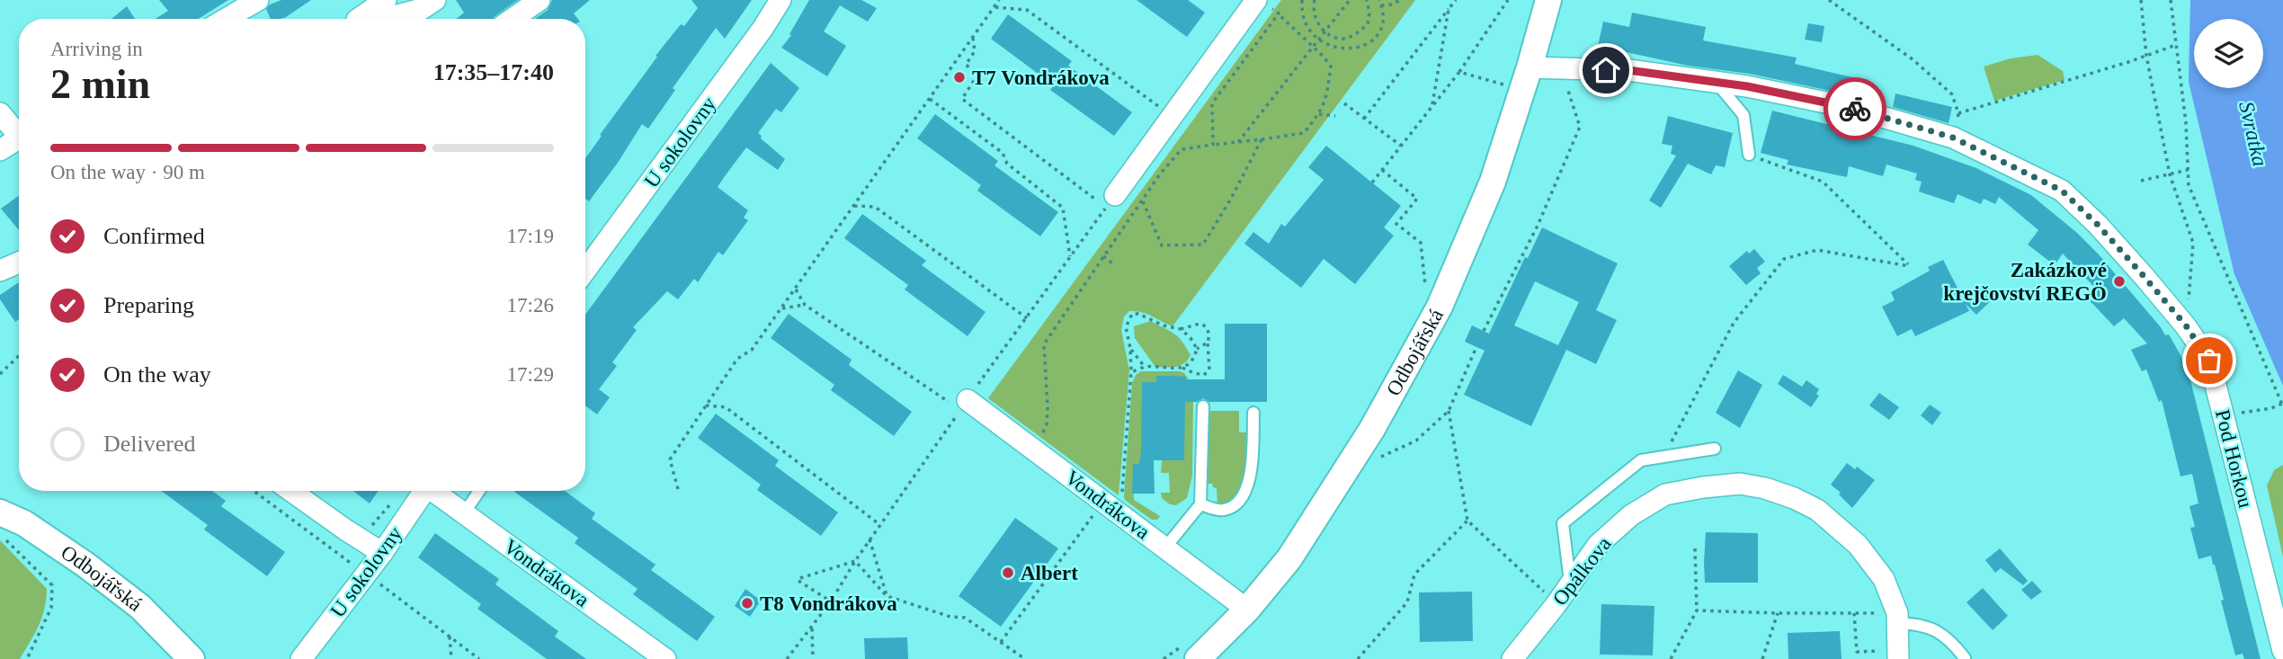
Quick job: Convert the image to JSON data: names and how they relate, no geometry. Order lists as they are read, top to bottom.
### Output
{
  "streets": {
    "street": [
      "U sokolovny",
      "Odbojářská",
      "Pod Horkou",
      "Vondrákova",
      "Opálkova"
    ]
  },
  "crossings": [
    ["Odbojářská", "Pod Horkou"],
    ["Odbojářská", "Vondrákova"]
  ],
  "water": ["Svratka"],
  "places": [
    "T7 Vondrákova",
    "Zakázkové krejčovství REGÖ",
    "Albert",
    "T8 Vondrákova"
  ],
  "page": {
    "heading": ["2 min", "Arriving in", "17:35–17:40"],
    "bar": "On the way · 90 m",
    "list": [
      ["Confirmed", "17:19"],
      ["Preparing", "17:26"],
      ["On the way", "17:29"],
      "Delivered"
    ]
  }
}
